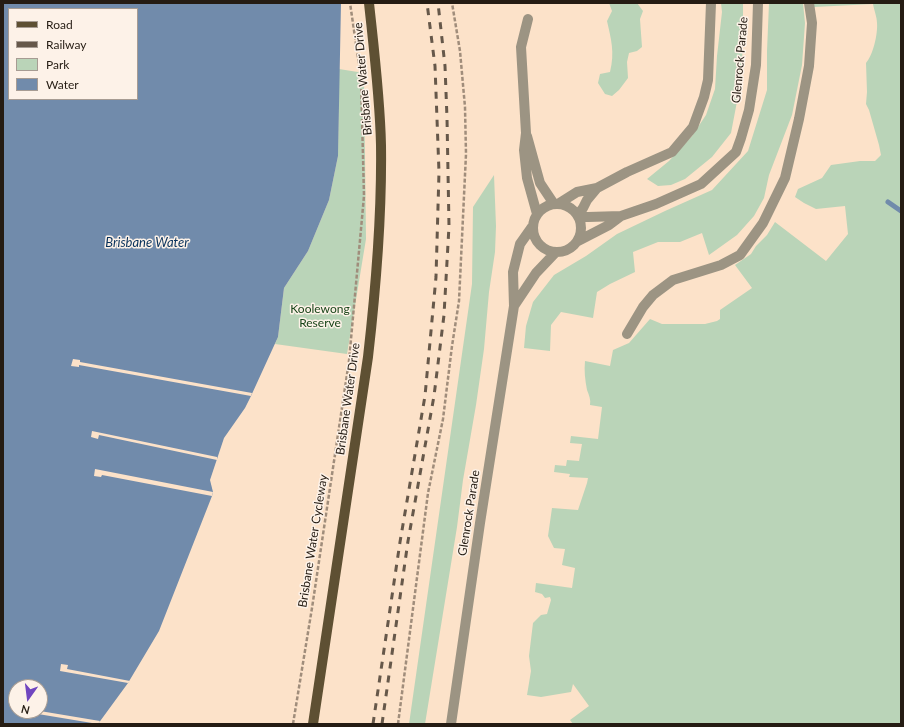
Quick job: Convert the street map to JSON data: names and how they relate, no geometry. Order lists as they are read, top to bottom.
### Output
{
  "streets": {
    "main road": ["Brisbane Water Drive"],
    "street": ["Glenrock Parade"],
    "path": ["Brisbane Water Cycleway"]
  },
  "water": ["Brisbane Water"],
  "parks": ["Koolewong Reserve"],
  "legend": [
    "Road",
    "Railway",
    "Park",
    "Water"
  ],
  "north": "bottom"
}
